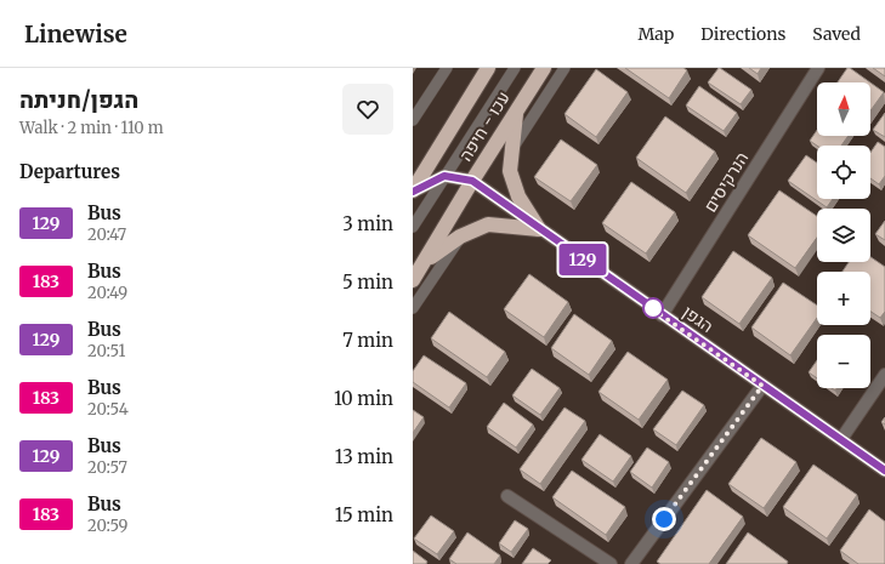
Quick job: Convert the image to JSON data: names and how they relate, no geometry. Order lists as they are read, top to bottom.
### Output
{
  "streets": {
    "highway": ["עכו - חיפה"],
    "street": ["הנרקיסים", "הגפן"]
  },
  "crossings": [
    ["עכו - חיפה", "הגפן"],
    ["הנרקיסים", "הגפן"]
  ],
  "lines": ["bus line 129"],
  "north": "top",
  "page": {
    "header": "Linewise",
    "nav": ["Map", "Directions", "Saved"],
    "heading": [
      ["הגפן/חניתה", "Walk · 2 min · 110 m"],
      "Departures"
    ],
    "on_map": "129",
    "map_buttons": ["+", "−"],
    "list": [
      {
        "mark": "129",
        "name": "Bus",
        "note": "20:47",
        "value": "3 min"
      },
      {
        "mark": "183",
        "name": "Bus",
        "note": "20:49",
        "value": "5 min"
      },
      {
        "mark": "129",
        "name": "Bus",
        "note": "20:51",
        "value": "7 min"
      },
      {
        "mark": "183",
        "name": "Bus",
        "note": "20:54",
        "value": "10 min"
      },
      {
        "mark": "129",
        "name": "Bus",
        "note": "20:57",
        "value": "13 min"
      },
      {
        "mark": "183",
        "name": "Bus",
        "note": "20:59",
        "value": "15 min"
      }
    ]
  }
}
